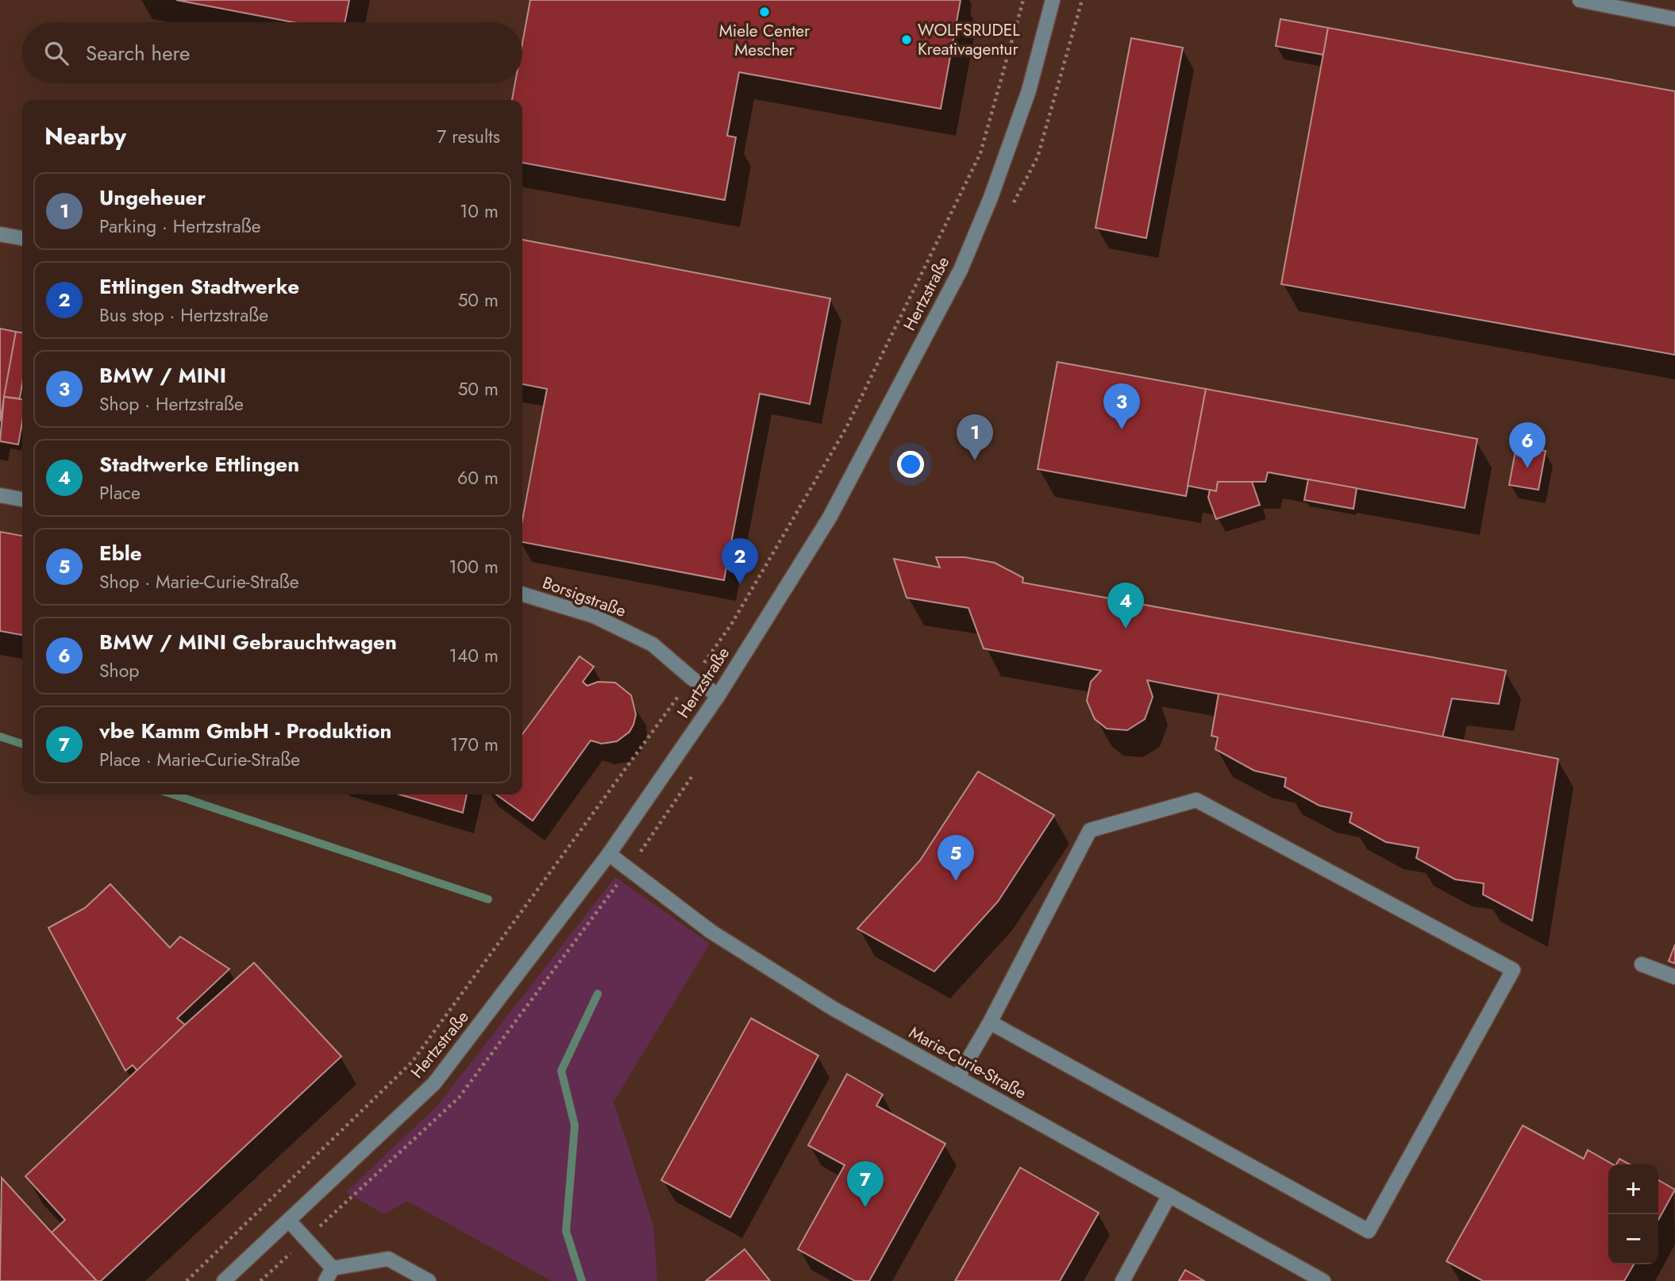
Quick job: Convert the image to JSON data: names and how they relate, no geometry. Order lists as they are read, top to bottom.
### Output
{
  "streets": {
    "street": ["Hertzstraße", "Borsigstraße", "Marie-Curie-Straße"]
  },
  "crossings": [
    ["Hertzstraße", "Borsigstraße"],
    ["Hertzstraße", "Marie-Curie-Straße"]
  ],
  "places": ["Miele Center Mescher", "WOLFSRUDEL Kreativagentur"],
  "page": {
    "search": "Search here",
    "heading": ["Nearby", "7 results"],
    "list": [
      {
        "mark": "1",
        "name": "Ungeheuer",
        "note": "Parking · Hertzstraße",
        "value": "10 m"
      },
      {
        "mark": "2",
        "name": "Ettlingen Stadtwerke",
        "note": "Bus stop · Hertzstraße",
        "value": "50 m"
      },
      {
        "mark": "3",
        "name": "BMW / MINI",
        "note": "Shop · Hertzstraße",
        "value": "50 m"
      },
      {
        "mark": "4",
        "name": "Stadtwerke Ettlingen",
        "note": "Place",
        "value": "60 m"
      },
      {
        "mark": "5",
        "name": "Eble",
        "note": "Shop · Marie-Curie-Straße",
        "value": "100 m"
      },
      {
        "mark": "6",
        "name": "BMW / MINI Gebrauchtwagen",
        "note": "Shop",
        "value": "140 m"
      },
      {
        "mark": "7",
        "name": "vbe Kamm GmbH - Produktion",
        "note": "Place · Marie-Curie-Straße",
        "value": "170 m"
      }
    ],
    "pins": [
      "3",
      "1",
      "6",
      "2",
      "4",
      "5",
      "7"
    ],
    "map_buttons": ["+", "−"]
  }
}
